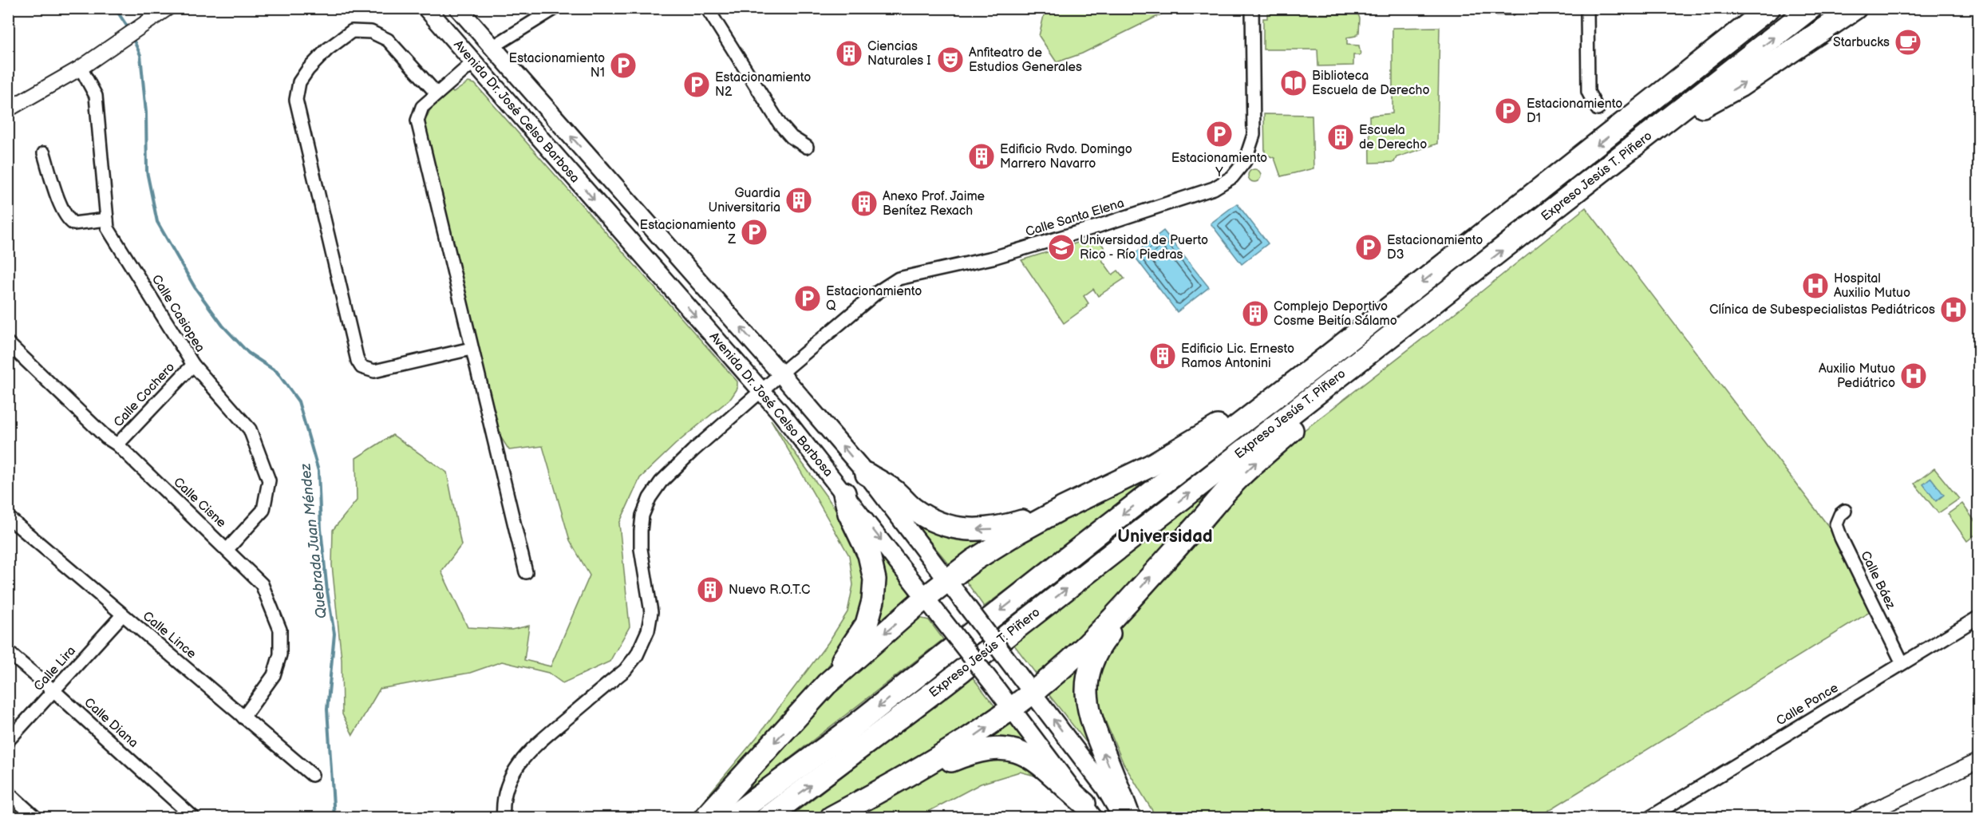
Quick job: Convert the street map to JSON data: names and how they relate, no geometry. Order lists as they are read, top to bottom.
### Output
{
  "streets": {
    "highway": ["Expreso Jesús T. Piñero"],
    "main road": ["Avenida Dr. José Celso Barbosa"],
    "street": [
      "Calle Santa Elena",
      "Calle Casiopea",
      "Calle Cochero",
      "Calle Cisne",
      "Calle Báez",
      "Calle Lince",
      "Calle Lira",
      "Calle Ponce",
      "Calle Diana"
    ]
  },
  "crossings": [
    ["Avenida Dr. José Celso Barbosa", "Calle Santa Elena"],
    ["Calle Casiopea", "Calle Cochero"],
    ["Calle Casiopea", "Calle Cisne"],
    ["Calle Cochero", "Calle Cisne"],
    ["Calle Cisne", "Calle Lince"],
    ["Calle Báez", "Calle Ponce"],
    ["Calle Lince", "Calle Lira"],
    ["Calle Lira", "Calle Diana"]
  ],
  "districts": ["Universidad"],
  "water": ["Quebrada Juan Méndez"],
  "places": {
    "cafe": ["Starbucks"],
    "building": [
      "Ciencias Naturales I",
      "Escuela de Derecho",
      "Edificio Rvdo. Domingo Marrero Navarro",
      "Guardia Universitaria",
      "Anexo Prof. Jaime Benítez Rexach",
      "Complejo Deportivo Cosme Beitía Sálamo",
      "Edificio Lic. Ernesto Ramos Antonini",
      "Nuevo R.O.T.C"
    ],
    "theatre": ["Anfiteatro de Estudios Generales"],
    "parking": [
      "Estacionamiento N1",
      "Estacionamiento N2",
      "Estacionamiento D1",
      "Estacionamiento Y",
      "Estacionamiento Z",
      "Estacionamiento D3",
      "Estacionamiento Q"
    ],
    "library": ["Biblioteca Escuela de Derecho"],
    "school or university": ["Universidad de Puerto Rico - Río Piedras"],
    "hospital": ["Hospital Auxilio Mutuo", "Clínica de Subespecialistas Pediátricos", "Auxilio Mutuo Pediátrico"]
  }
}
